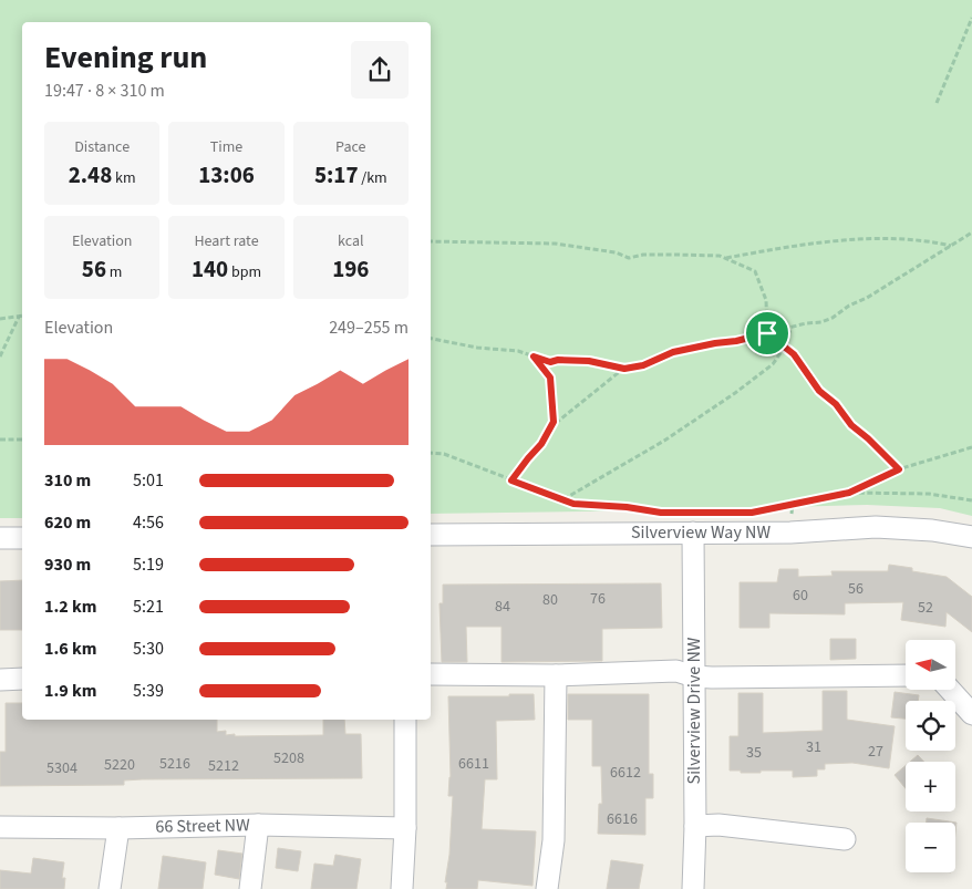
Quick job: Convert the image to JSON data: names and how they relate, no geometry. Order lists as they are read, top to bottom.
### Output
{
  "streets": {
    "street": ["Silverview Way NW", "Silverview Drive NW", "66 Street NW"]
  },
  "crossings": [
    ["Silverview Way NW", "Silverview Drive NW"]
  ],
  "house_numbers": [
    "56",
    "60",
    "76",
    "80",
    "84",
    "52",
    "31",
    "27",
    "35",
    "5208",
    "5216",
    "6611",
    "5220",
    "5212",
    "5304",
    "6612",
    "6616"
  ],
  "north": "left",
  "page": {
    "heading": ["Evening run", "19:47 · 8 × 310 m"],
    "stats": [
      ["Distance", "2.48 km"],
      ["Time", "13:06"],
      ["Pace", "5:17 /km"],
      ["Elevation", "56 m"],
      ["Heart rate", "140 bpm"],
      ["kcal", "196"]
    ],
    "chart": ["Elevation", "249–255 m"],
    "list": [
      {
        "name": "310 m",
        "note": "5:01"
      },
      {
        "name": "620 m",
        "note": "4:56"
      },
      {
        "name": "930 m",
        "note": "5:19"
      },
      {
        "name": "1.2 km",
        "note": "5:21"
      },
      {
        "name": "1.6 km",
        "note": "5:30"
      },
      {
        "name": "1.9 km",
        "note": "5:39"
      }
    ],
    "map_buttons": ["+", "−"]
  }
}
